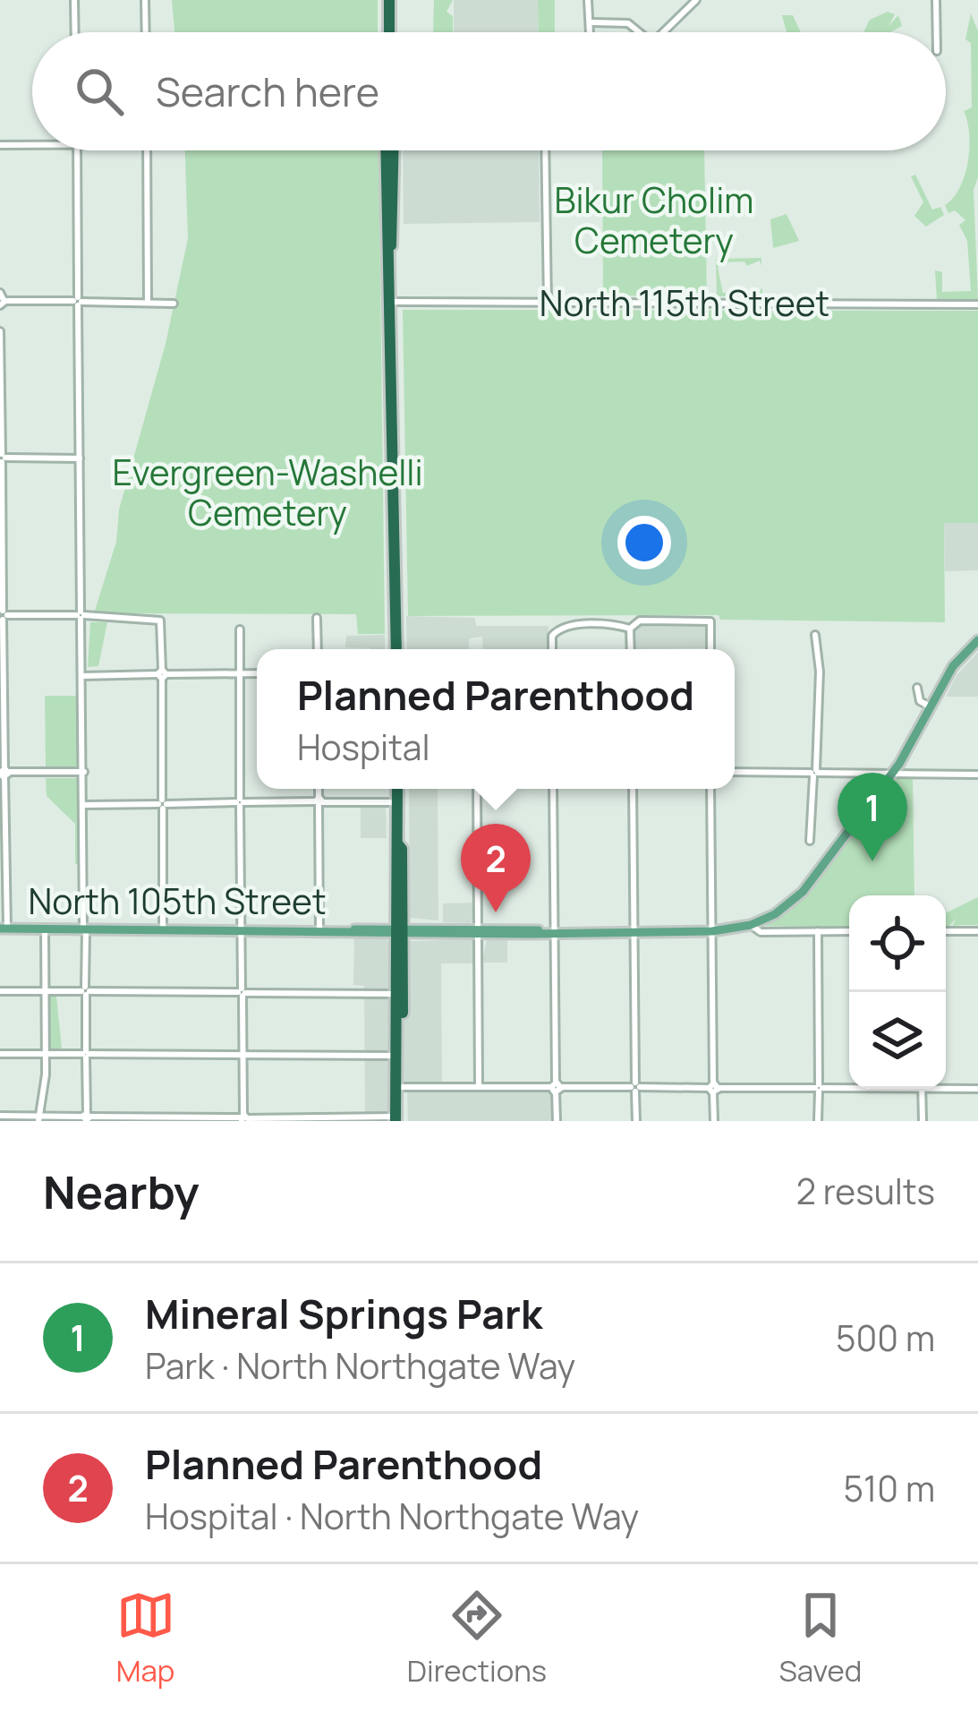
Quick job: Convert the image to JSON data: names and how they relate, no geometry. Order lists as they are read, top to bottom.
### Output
{
  "streets": {
    "main road": ["North 105th Street"],
    "street": ["North 115th Street"]
  },
  "parks": ["Bikur Cholim Cemetery", "Evergreen-Washelli Cemetery"],
  "page": {
    "search": "Search here",
    "popup": ["Planned Parenthood", "Hospital"],
    "pins": ["1", "2"],
    "heading": ["Nearby", "2 results"],
    "list": [
      {
        "mark": "1",
        "name": "Mineral Springs Park",
        "note": "Park · North Northgate Way",
        "value": "500 m"
      },
      {
        "mark": "2",
        "name": "Planned Parenthood",
        "note": "Hospital · North Northgate Way",
        "value": "510 m"
      }
    ],
    "nav": ["Map", "Directions", "Saved"]
  }
}
